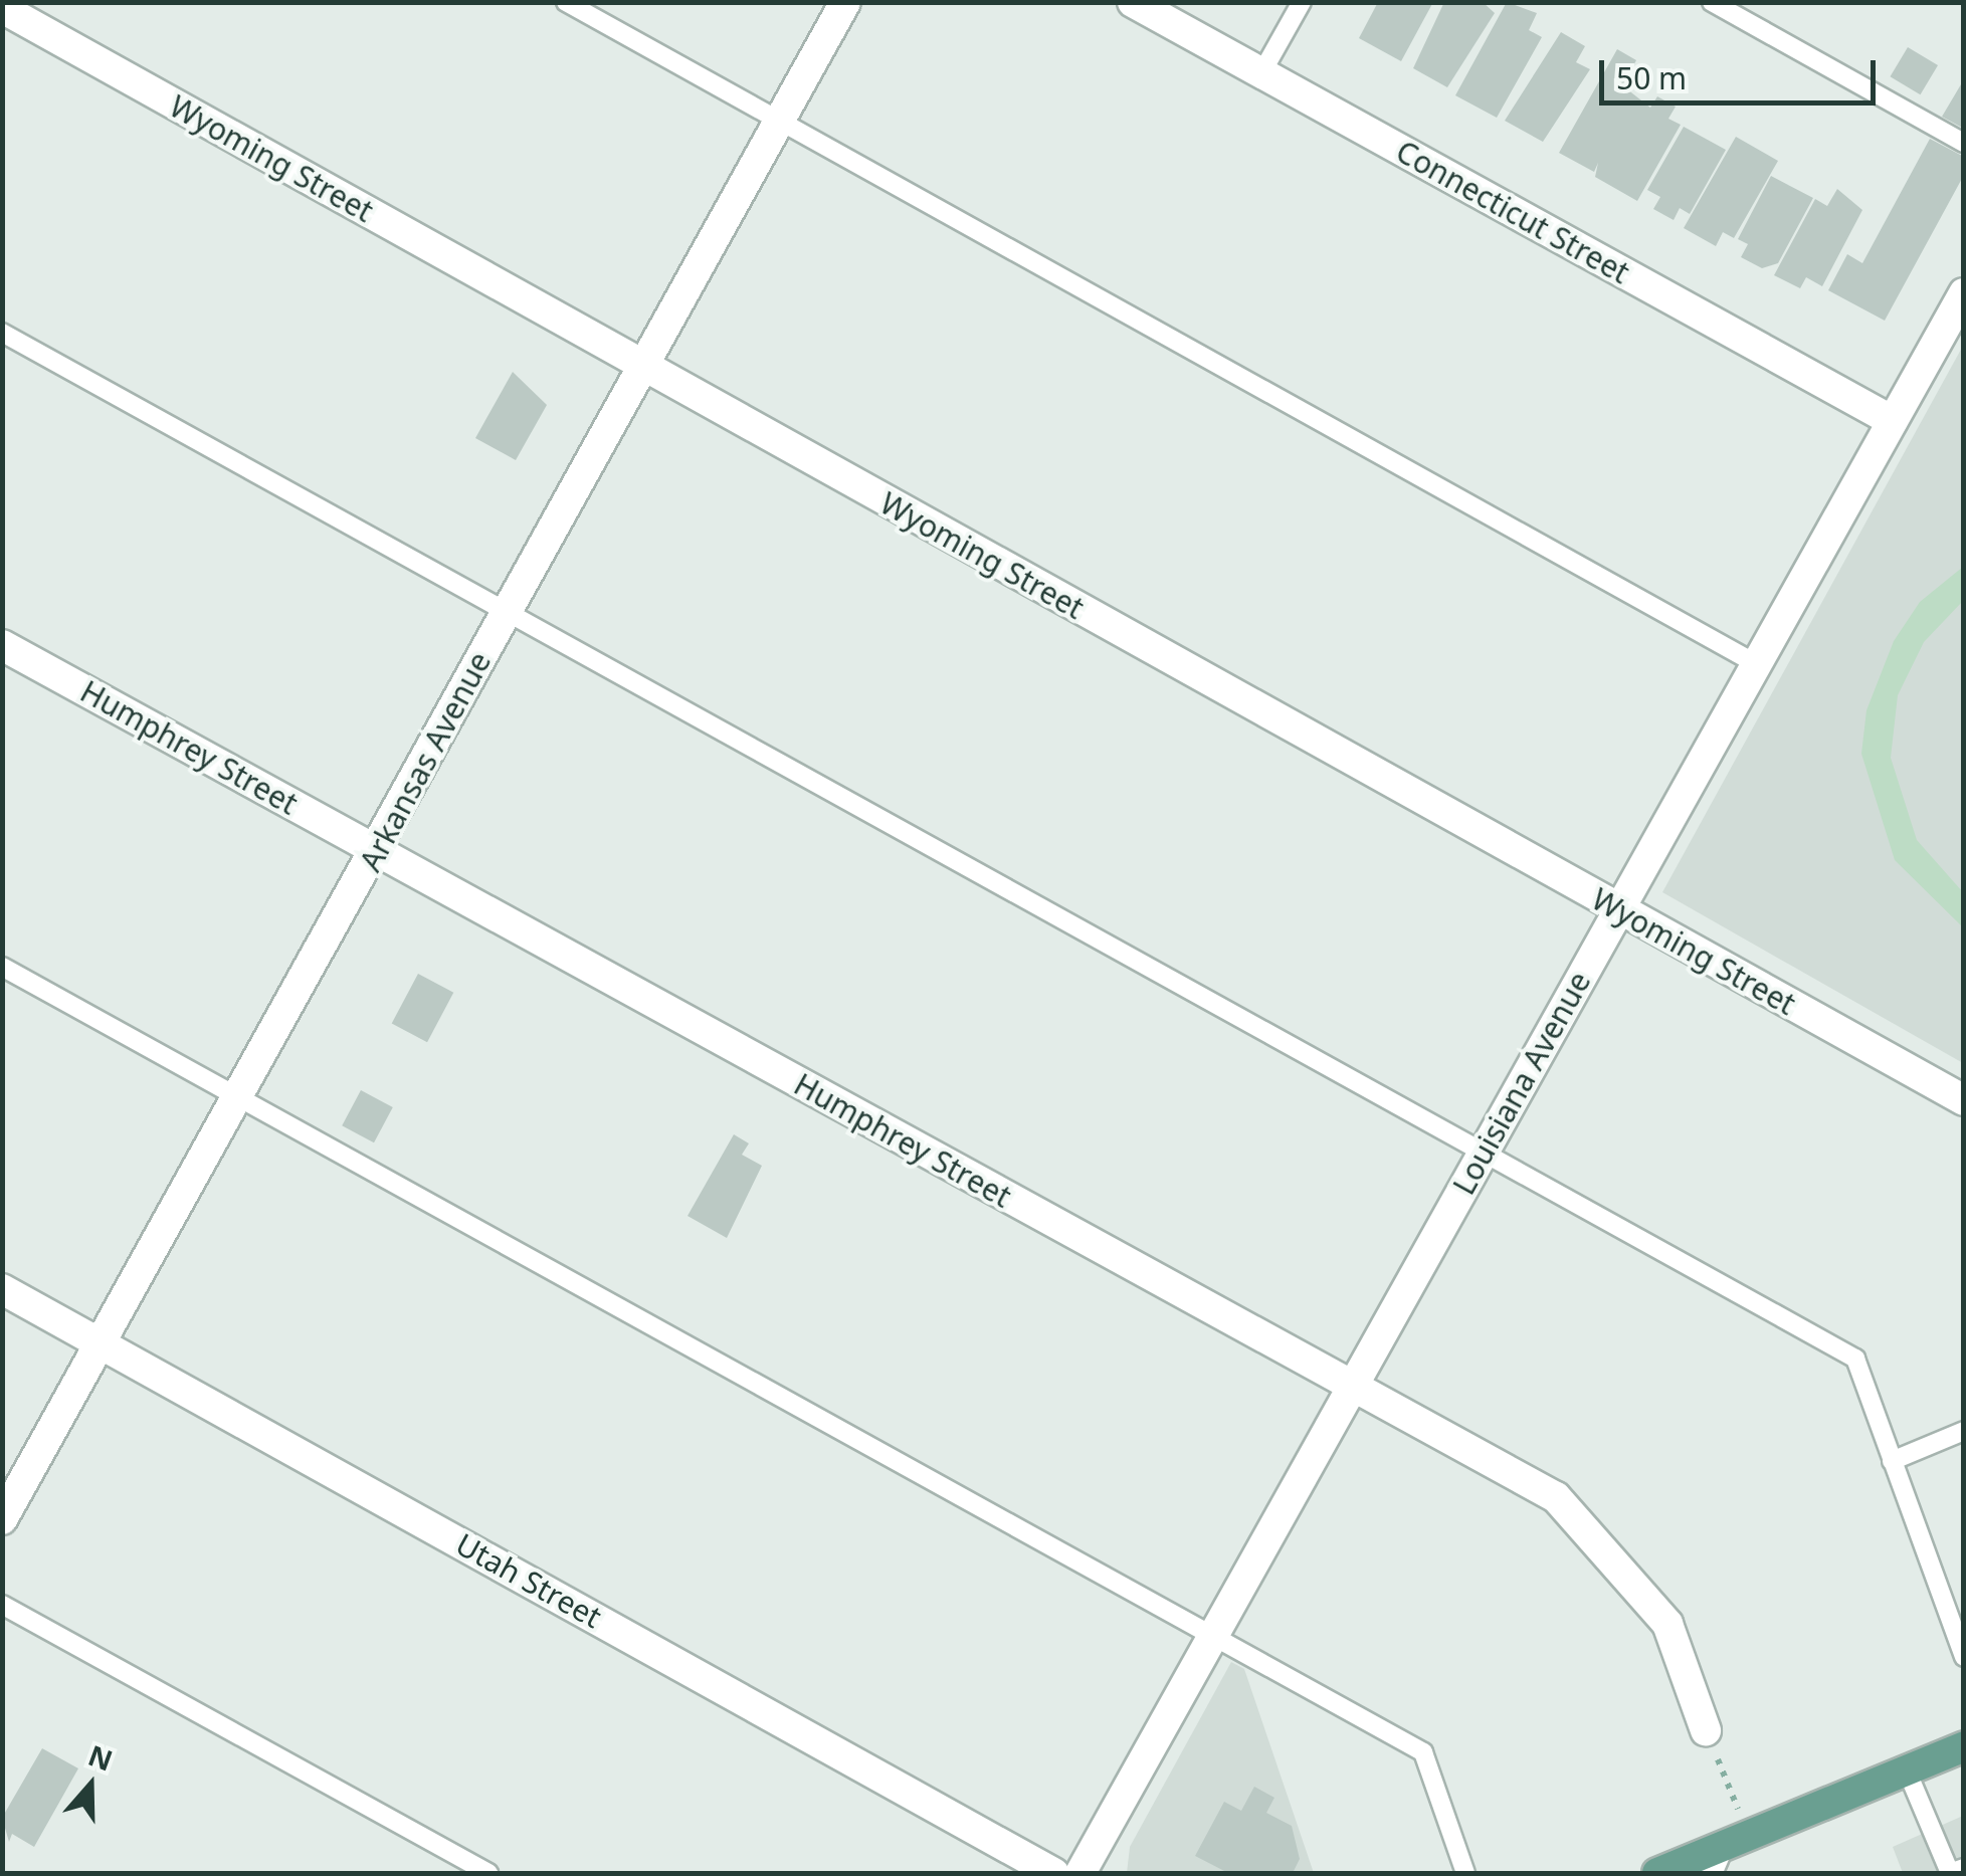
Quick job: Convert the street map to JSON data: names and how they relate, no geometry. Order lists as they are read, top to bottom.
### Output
{
  "streets": {
    "street": [
      "Wyoming Street",
      "Connecticut Street",
      "Humphrey Street",
      "Arkansas Avenue",
      "Louisiana Avenue",
      "Utah Street"
    ]
  },
  "crossings": [
    ["Wyoming Street", "Arkansas Avenue"],
    ["Wyoming Street", "Louisiana Avenue"],
    ["Connecticut Street", "Louisiana Avenue"],
    ["Humphrey Street", "Arkansas Avenue"],
    ["Humphrey Street", "Louisiana Avenue"],
    ["Arkansas Avenue", "Utah Street"]
  ],
  "scale_bar": "50 m",
  "north": "top"
}
